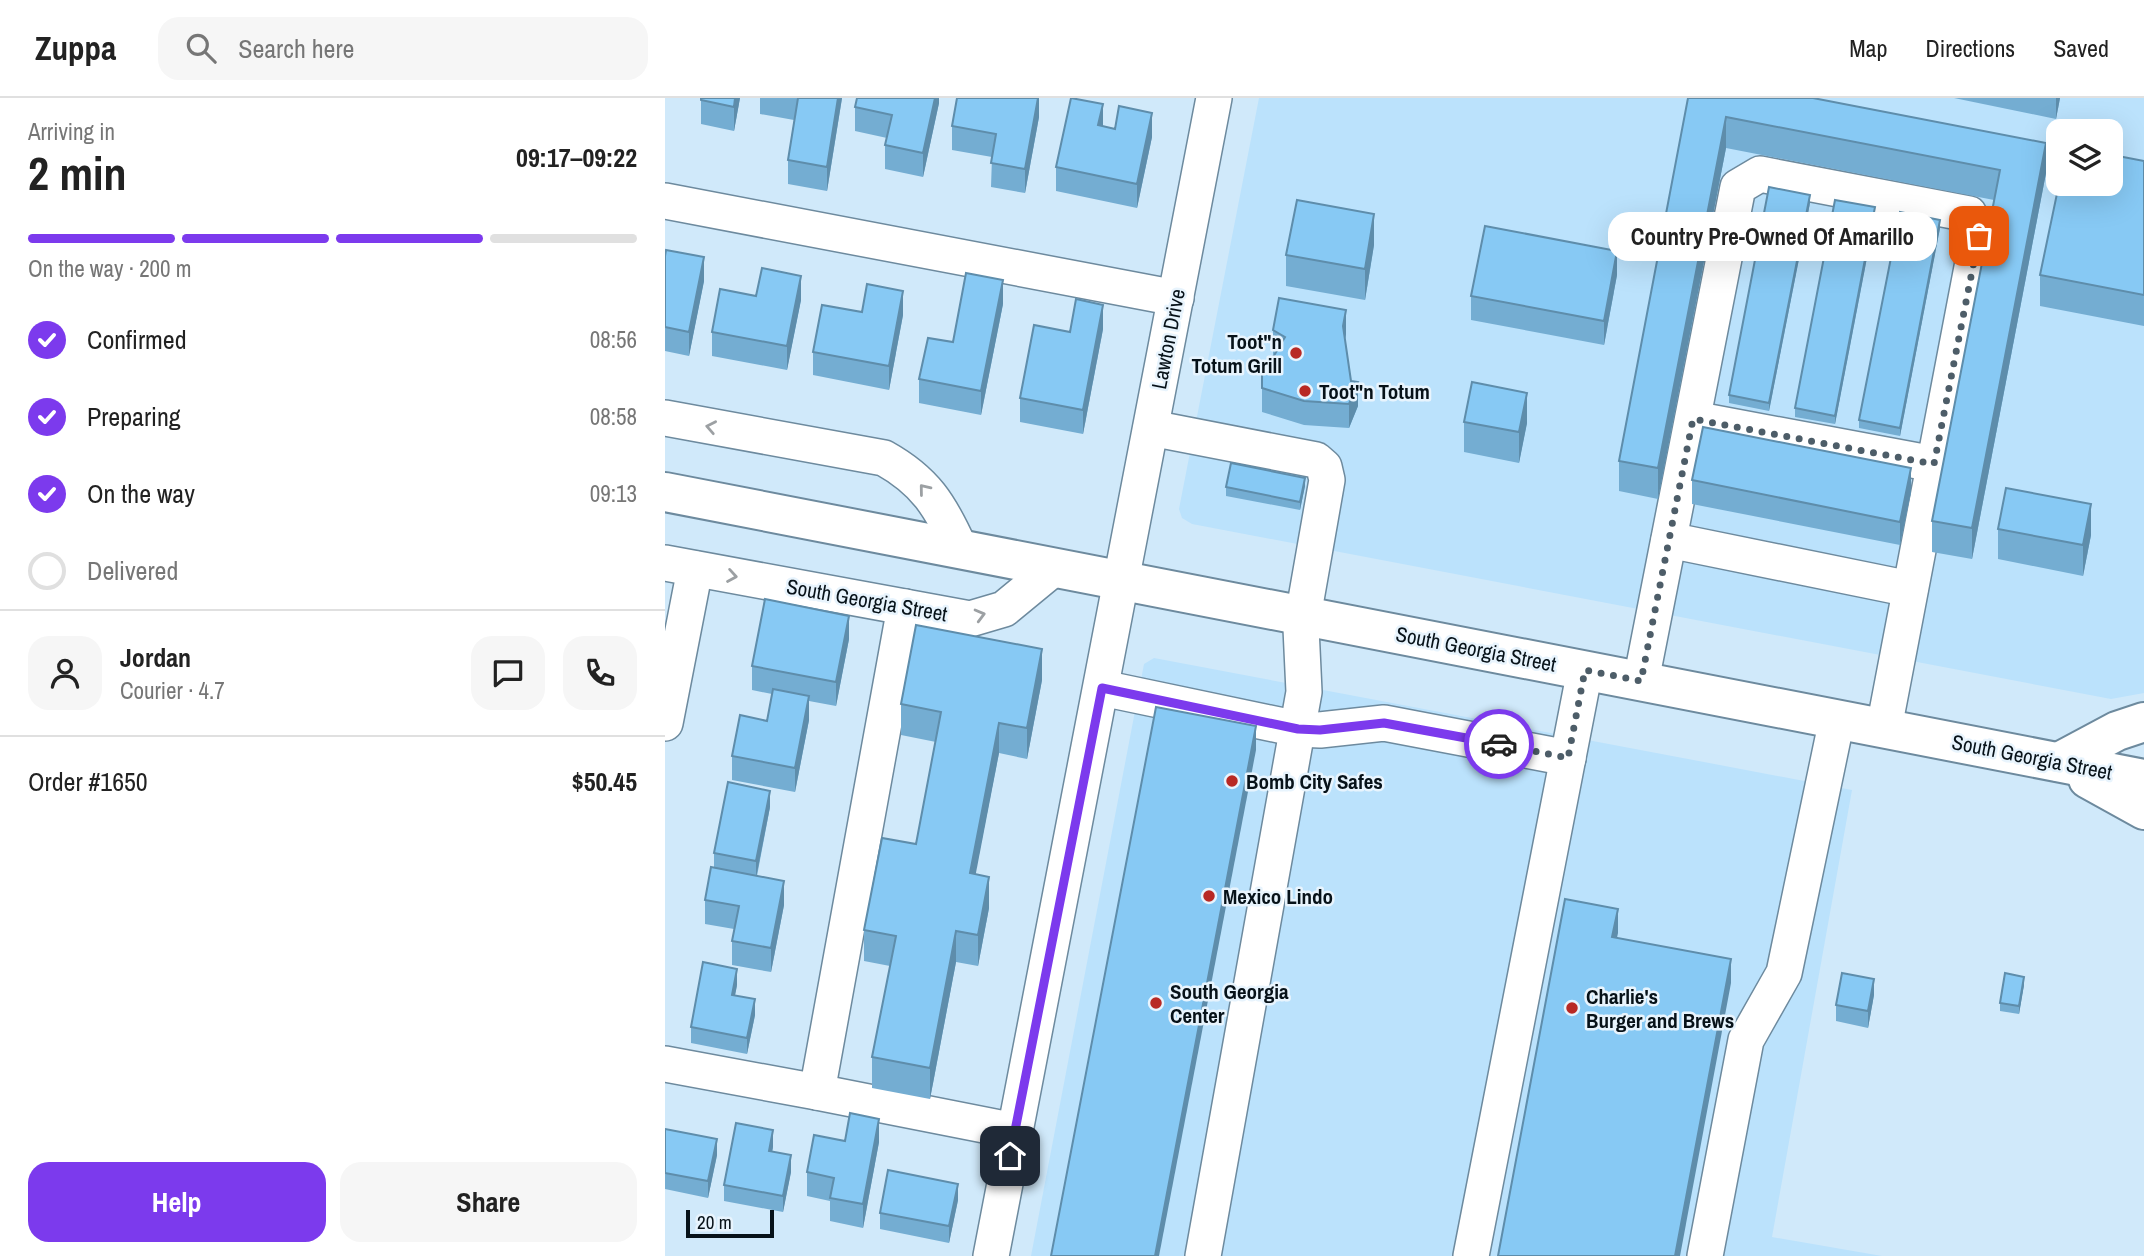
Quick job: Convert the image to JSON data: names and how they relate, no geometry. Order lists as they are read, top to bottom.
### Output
{
  "streets": {
    "main road": ["South Georgia Street"],
    "street": ["Lawton Drive"]
  },
  "crossings": [
    ["Lawton Drive", "South Georgia Street"]
  ],
  "places": [
    "Country Pre-Owned Of Amarillo",
    "Toot\"n Totum Grill",
    "Toot\"n Totum",
    "Bomb City Safes",
    "Mexico Lindo",
    "South Georgia Center",
    "Charlie's Burger and Brews"
  ],
  "scale_bar": "20 m",
  "page": {
    "header": "Zuppa",
    "search": "Search here",
    "nav": ["Map", "Directions", "Saved"],
    "heading": ["2 min", "Arriving in", "09:17–09:22"],
    "panel": [
      "Jordan",
      "Courier · 4.7",
      "Order #1650",
      "$50.45"
    ],
    "bubble": "Country Pre-Owned Of Amarillo",
    "bar": "On the way · 200 m",
    "list": [
      ["Confirmed", "08:56"],
      ["Preparing", "08:58"],
      ["On the way", "09:13"],
      "Delivered"
    ],
    "buttons": ["Help", "Share"],
    "scale": "20 m"
  }
}
